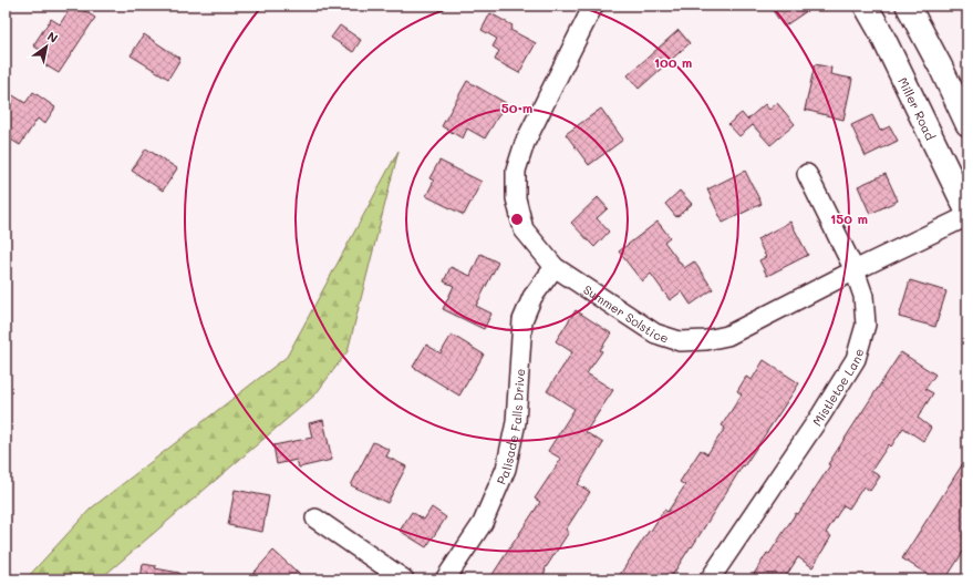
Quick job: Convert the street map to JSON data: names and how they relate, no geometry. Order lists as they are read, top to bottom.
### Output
{
  "streets": {
    "main road": ["Miller Road"],
    "street": ["Summer Solstice", "Mistletoe Lane", "Palisade Falls Drive"]
  },
  "crossings": [
    ["Summer Solstice", "Mistletoe Lane"],
    ["Summer Solstice", "Palisade Falls Drive"]
  ],
  "north": "top right",
  "rings": ["100 m", "50 m", "150 m"]
}
